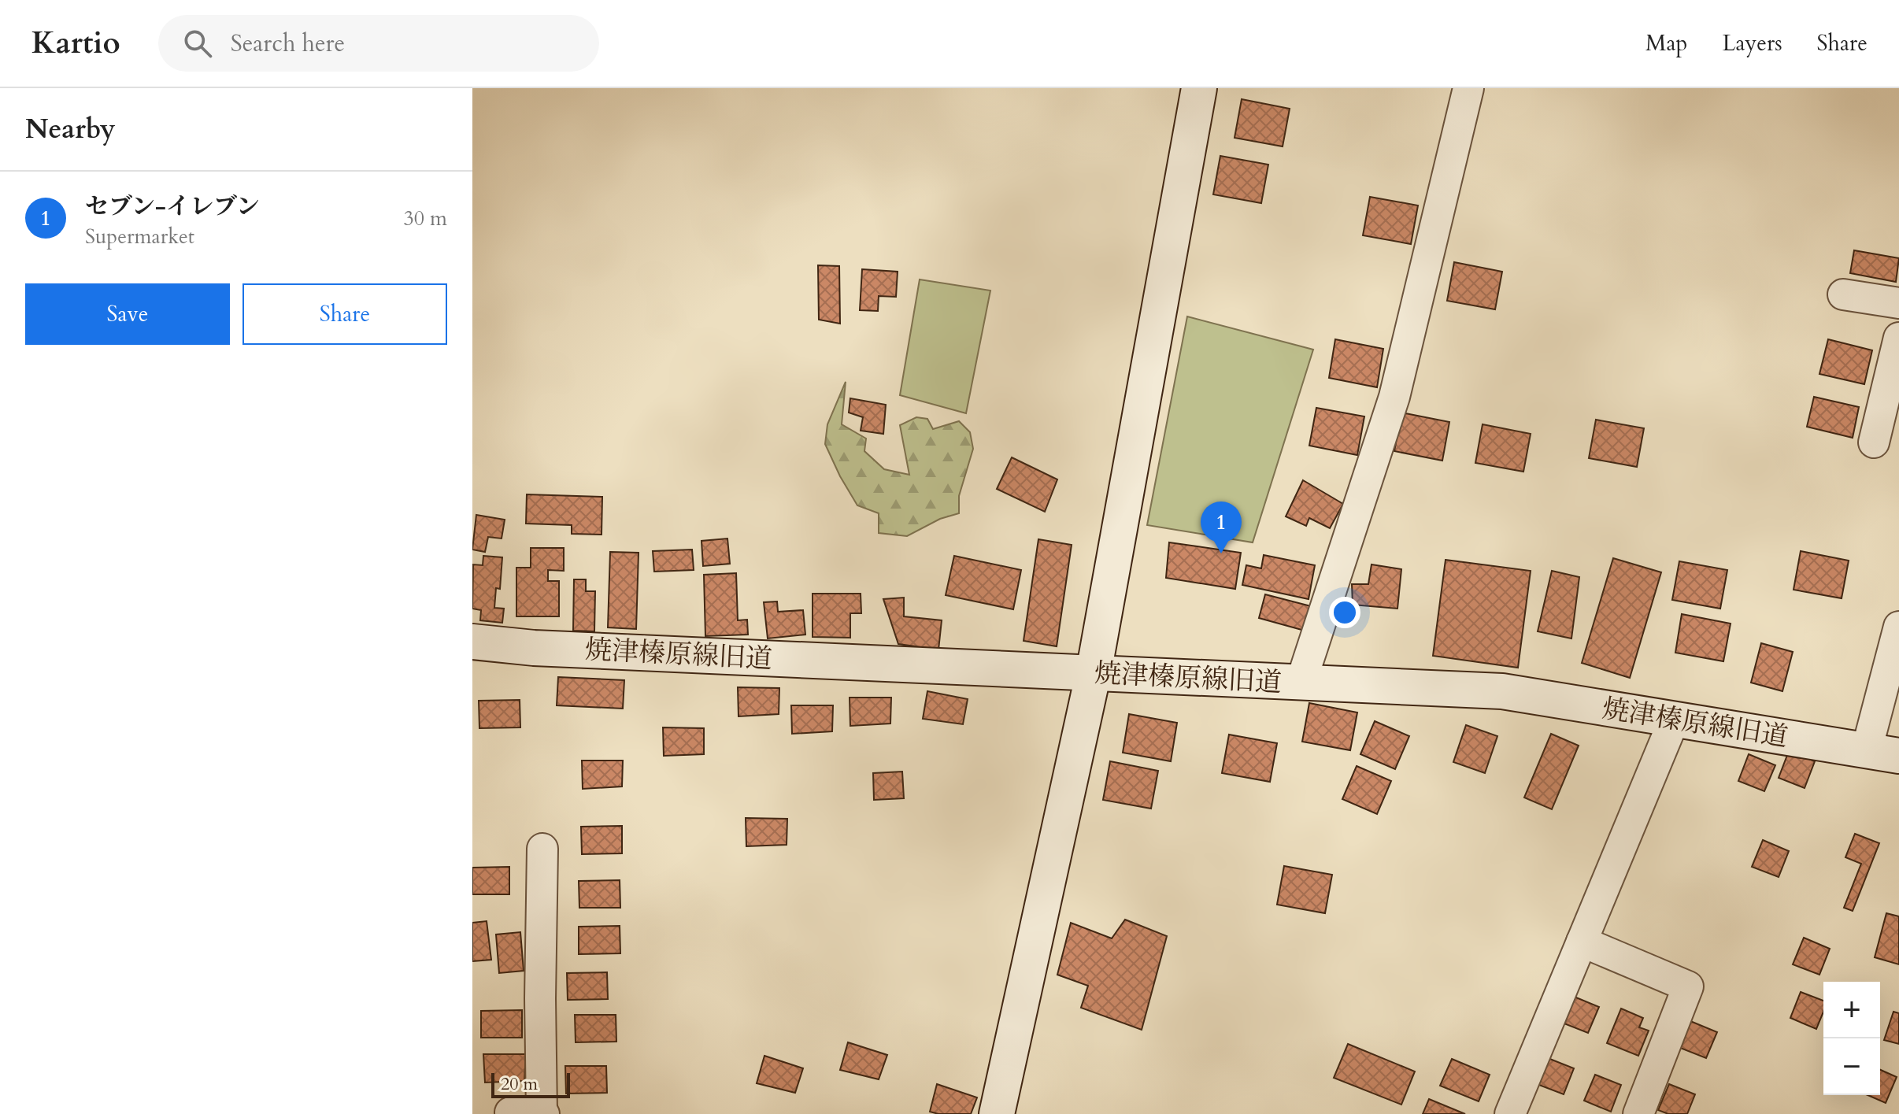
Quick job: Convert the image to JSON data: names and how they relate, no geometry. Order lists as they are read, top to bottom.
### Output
{
  "streets": {
    "street": ["焼津榛原線旧道"]
  },
  "scale_bar": "20 m",
  "page": {
    "header": "Kartio",
    "search": "Search here",
    "nav": ["Map", "Layers", "Share"],
    "heading": "Nearby",
    "list": [
      {
        "mark": "1",
        "name": "セブン-イレブン",
        "note": "Supermarket",
        "value": "30 m"
      }
    ],
    "buttons": ["Save", "Share"],
    "pins": "1",
    "map_buttons": ["+", "−"],
    "scale": "20 m"
  }
}
